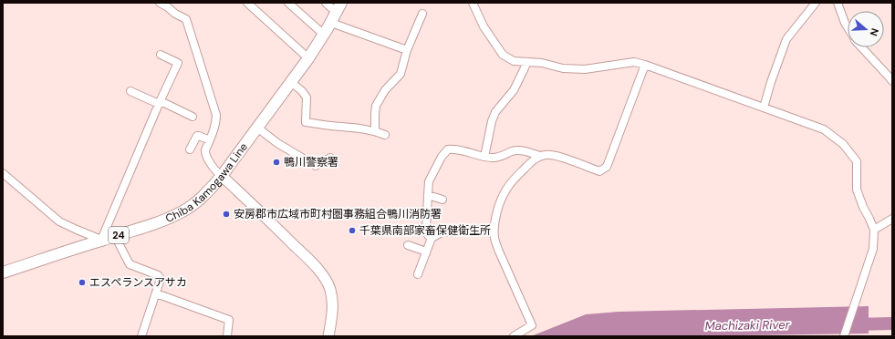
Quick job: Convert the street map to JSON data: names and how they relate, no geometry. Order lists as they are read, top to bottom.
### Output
{
  "streets": {
    "main road": ["Chiba Kamogawa Line", "24"]
  },
  "water": ["Machizaki River"],
  "places": [
    "鴨川警察署",
    "安房郡市広域市町村圏事務組合鴨川消防署",
    "千葉県南部家畜保健衛生所",
    "エスペランスアサカ"
  ],
  "north": "right"
}
